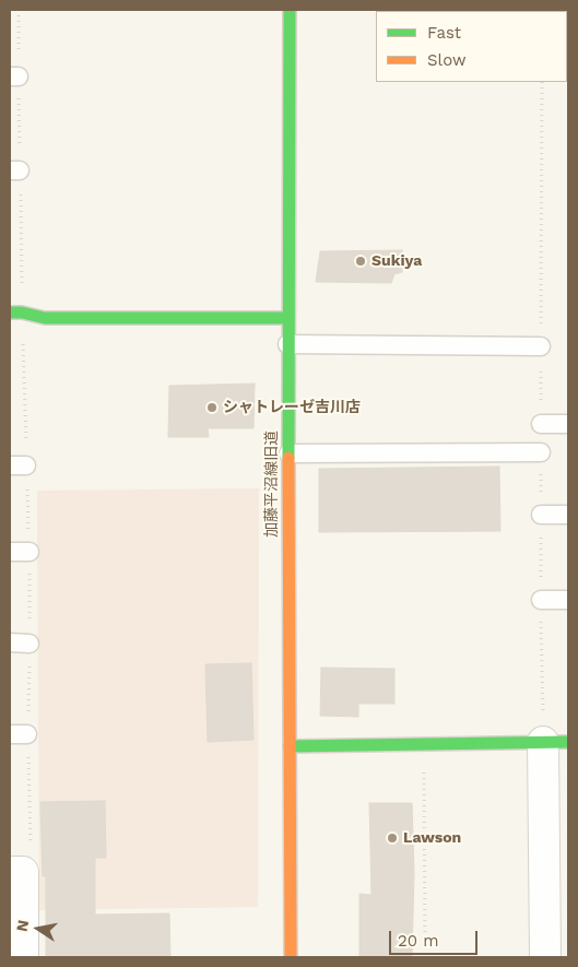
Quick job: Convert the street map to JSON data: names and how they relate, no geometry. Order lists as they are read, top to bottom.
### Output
{
  "streets": {
    "street": ["加藤平沼線旧道"]
  },
  "places": ["Sukiya", "シャトレーゼ吉川店", "Lawson"],
  "legend": ["Fast", "Slow"],
  "scale_bar": "20 m",
  "north": "left"
}
